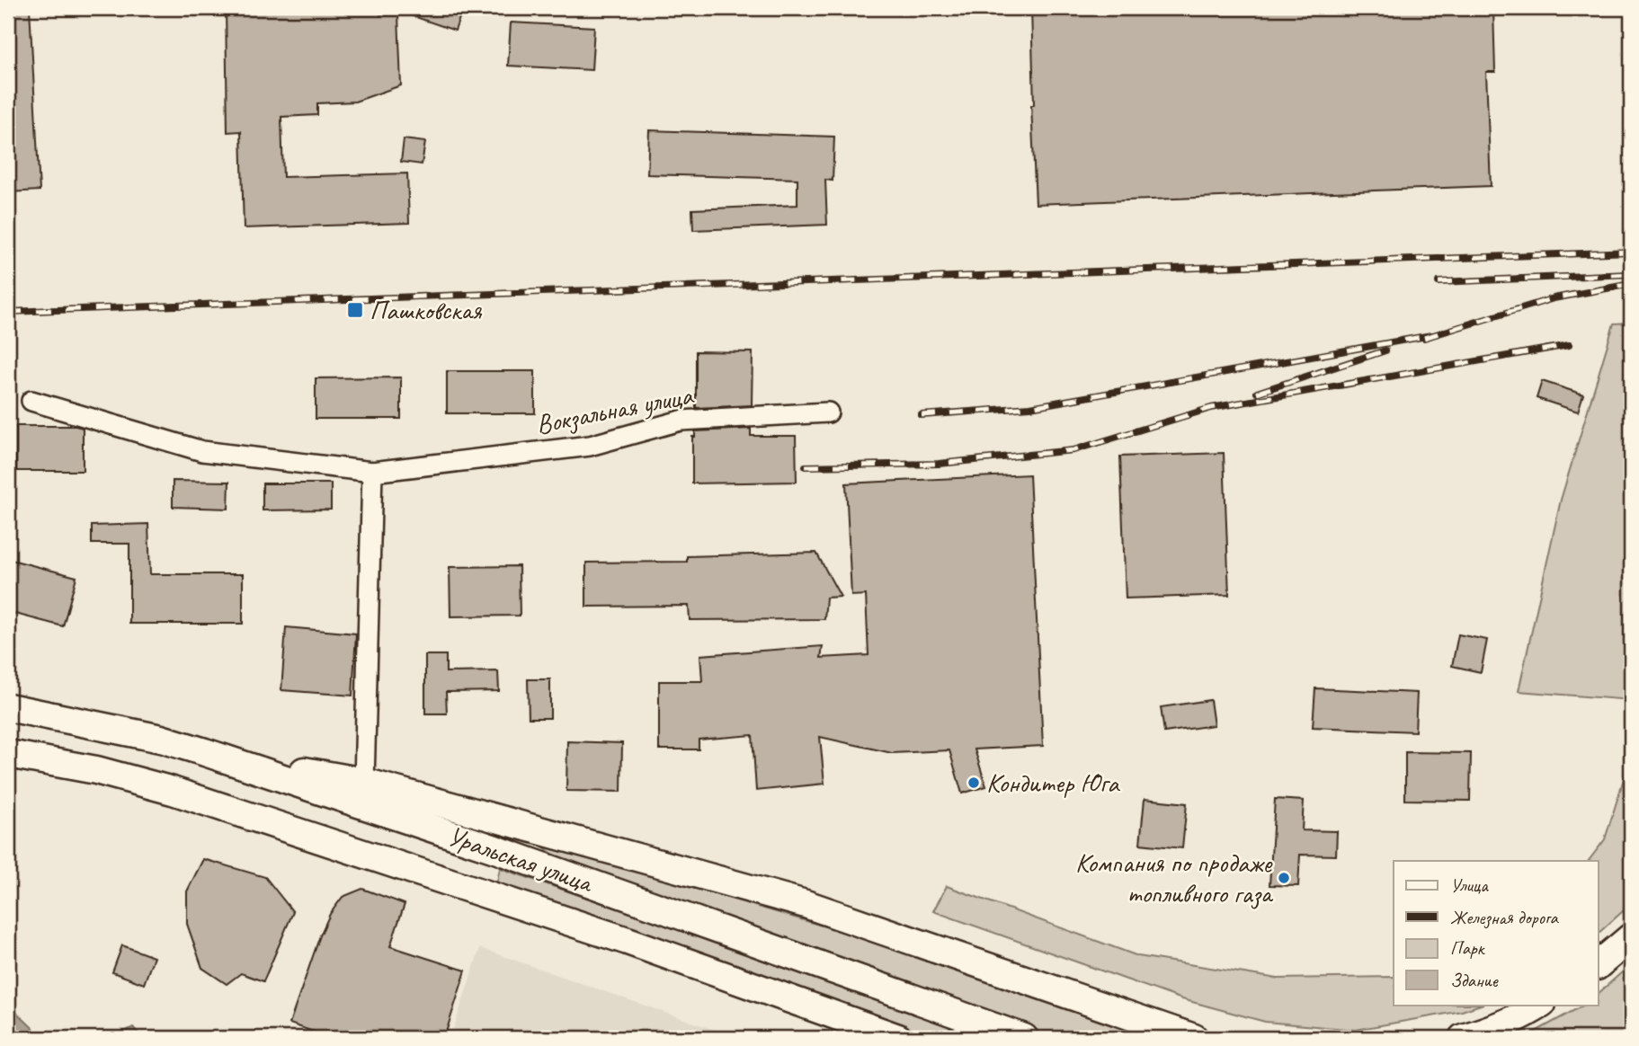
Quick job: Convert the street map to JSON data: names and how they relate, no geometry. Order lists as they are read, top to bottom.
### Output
{
  "streets": {
    "main road": ["Уральская улица"],
    "street": ["Вокзальная улица"]
  },
  "places": {
    "transit": ["Пашковская"],
    "other": ["Кондитер Юга", "Компания по продаже топливного газа"]
  },
  "legend": [
    "Улица",
    "Железная дорога",
    "Парк",
    "Здание"
  ]
}
